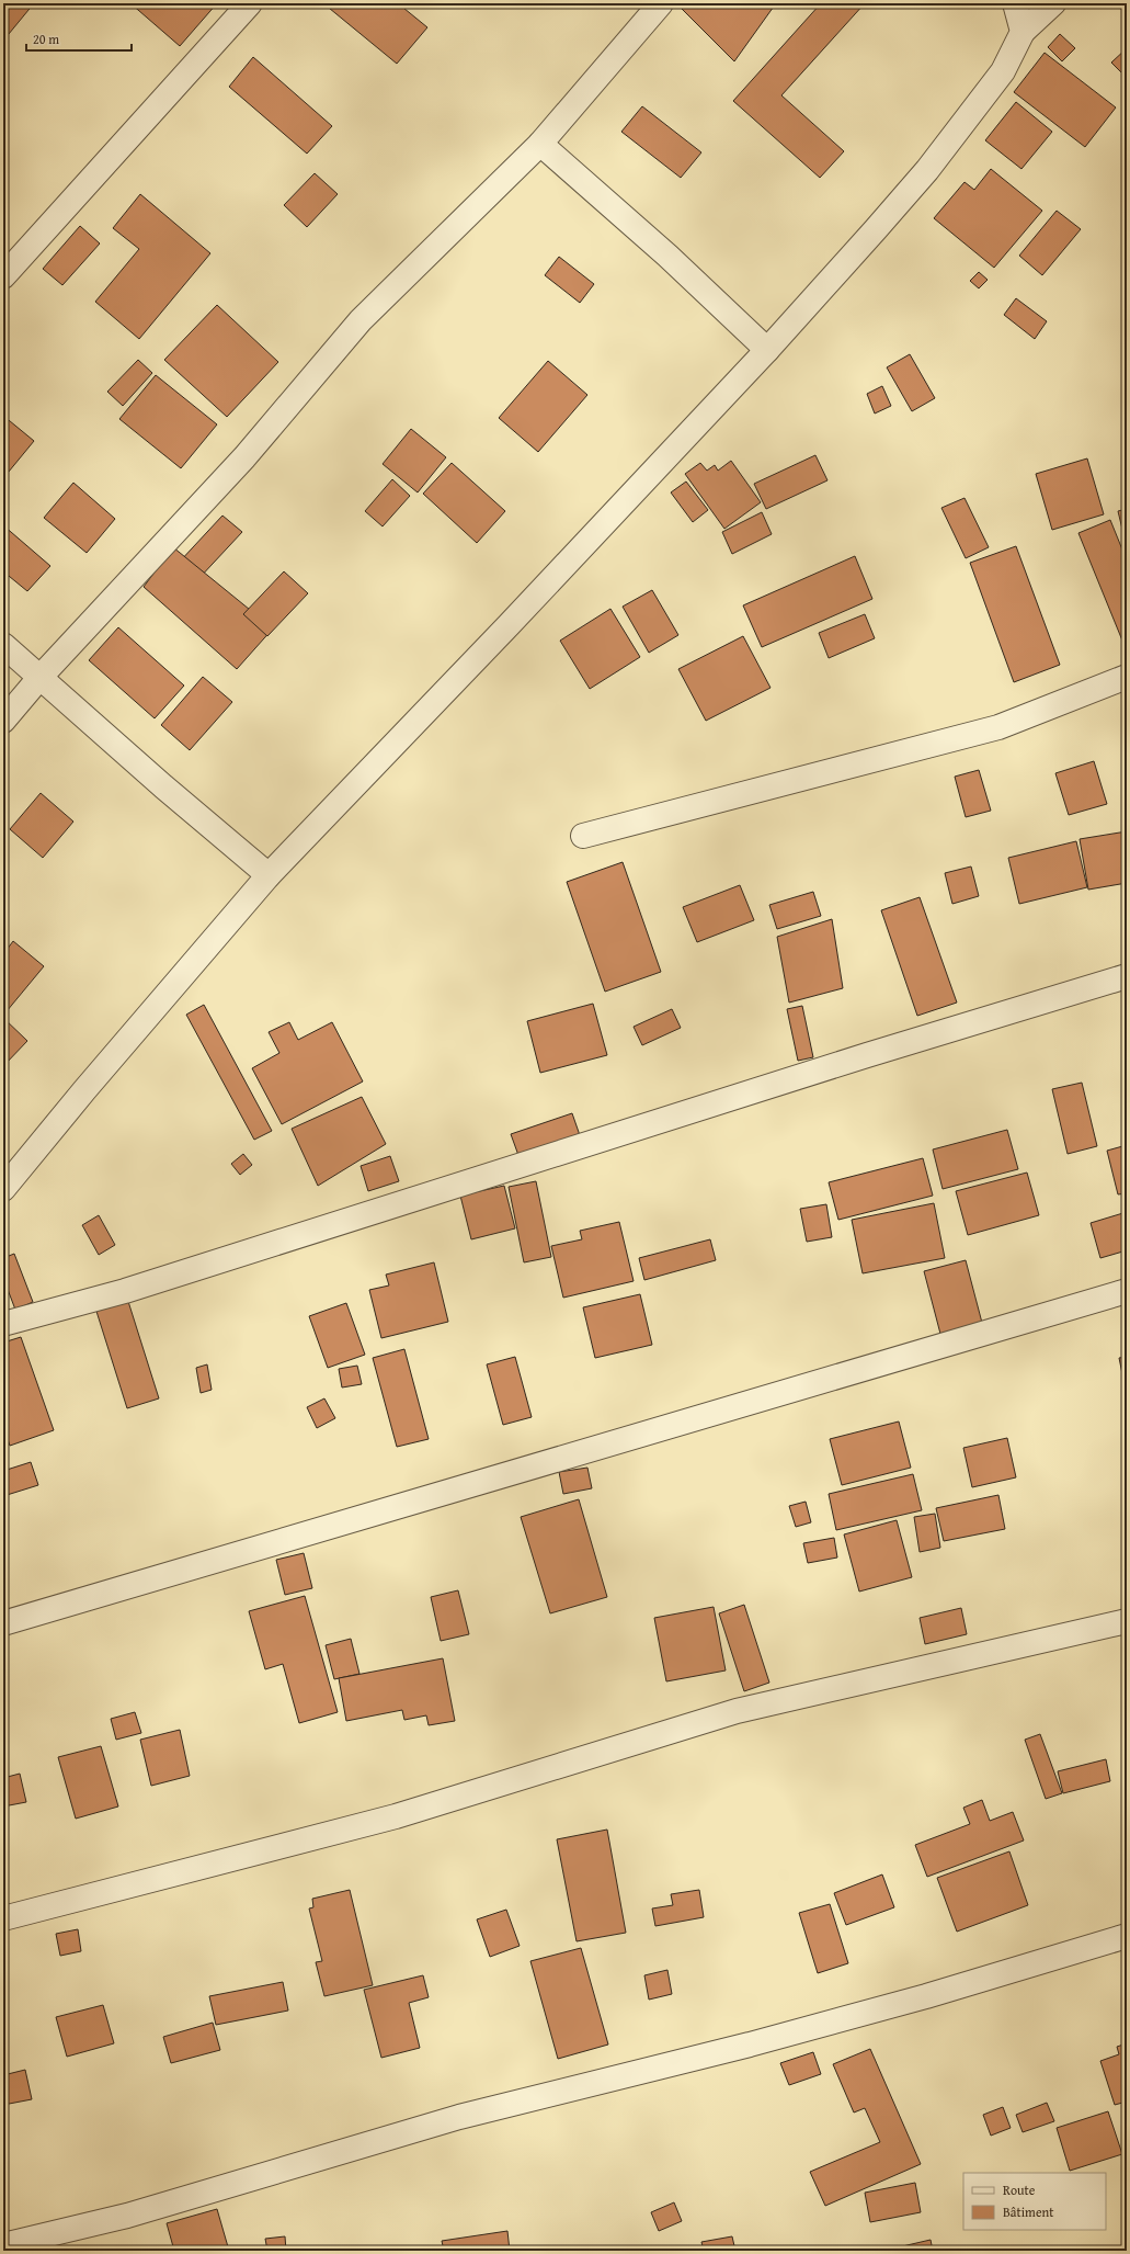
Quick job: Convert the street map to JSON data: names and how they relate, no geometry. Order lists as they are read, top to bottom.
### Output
{
  "legend": ["Route", "Bâtiment"],
  "scale_bar": "20 m"
}
